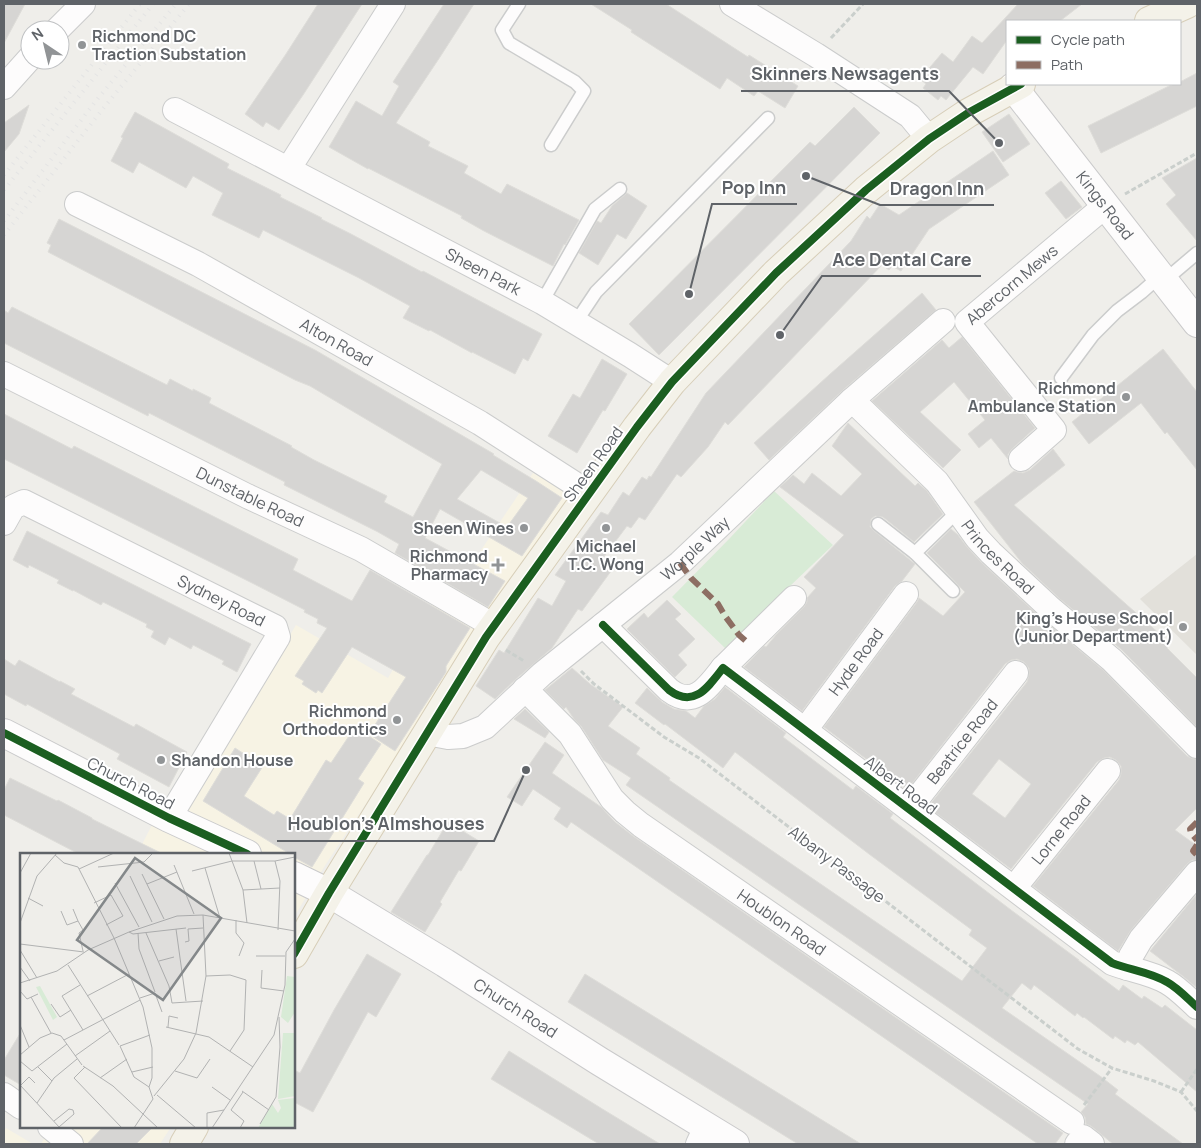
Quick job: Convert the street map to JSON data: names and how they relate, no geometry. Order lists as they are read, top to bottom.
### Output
{
  "streets": {
    "main road": ["Sheen Road"],
    "street": [
      "Kings Road",
      "Sheen Park",
      "Abercorn Mews",
      "Alton Road",
      "Dunstable Road",
      "Worple Way",
      "Princes Road",
      "Sydney Road",
      "Hyde Road",
      "Beatrice Road",
      "Church Road",
      "Albert Road",
      "Lorne Road",
      "Houblon Road"
    ],
    "path": ["Albany Passage"]
  },
  "crossings": [
    ["Kings Road", "Abercorn Mews"],
    ["Kings Road", "Sheen Road"],
    ["Sheen Park", "Sheen Road"],
    ["Alton Road", "Sheen Road"],
    ["Sheen Road", "Dunstable Road"],
    ["Sheen Road", "Worple Way"],
    ["Sheen Road", "Church Road"],
    ["Worple Way", "Princes Road"],
    ["Worple Way", "Albany Passage"],
    ["Worple Way", "Houblon Road"],
    ["Sydney Road", "Church Road"],
    ["Hyde Road", "Albert Road"],
    ["Beatrice Road", "Albert Road"],
    ["Albert Road", "Lorne Road"]
  ],
  "places": {
    "other": [
      "Richmond DC Traction Substation",
      "Skinners Newsagents",
      "Dragon Inn",
      "Pop Inn",
      "Ace Dental Care",
      "Richmond Ambulance Station",
      "Sheen Wines",
      "Michael T.C. Wong",
      "King's House School (Junior Department)",
      "Richmond Orthodontics",
      "Shandon House",
      "Houblon’s Almshouses"
    ],
    "health": ["Richmond Pharmacy"]
  },
  "legend": ["Cycle path", "Path"],
  "north": "top left"
}
